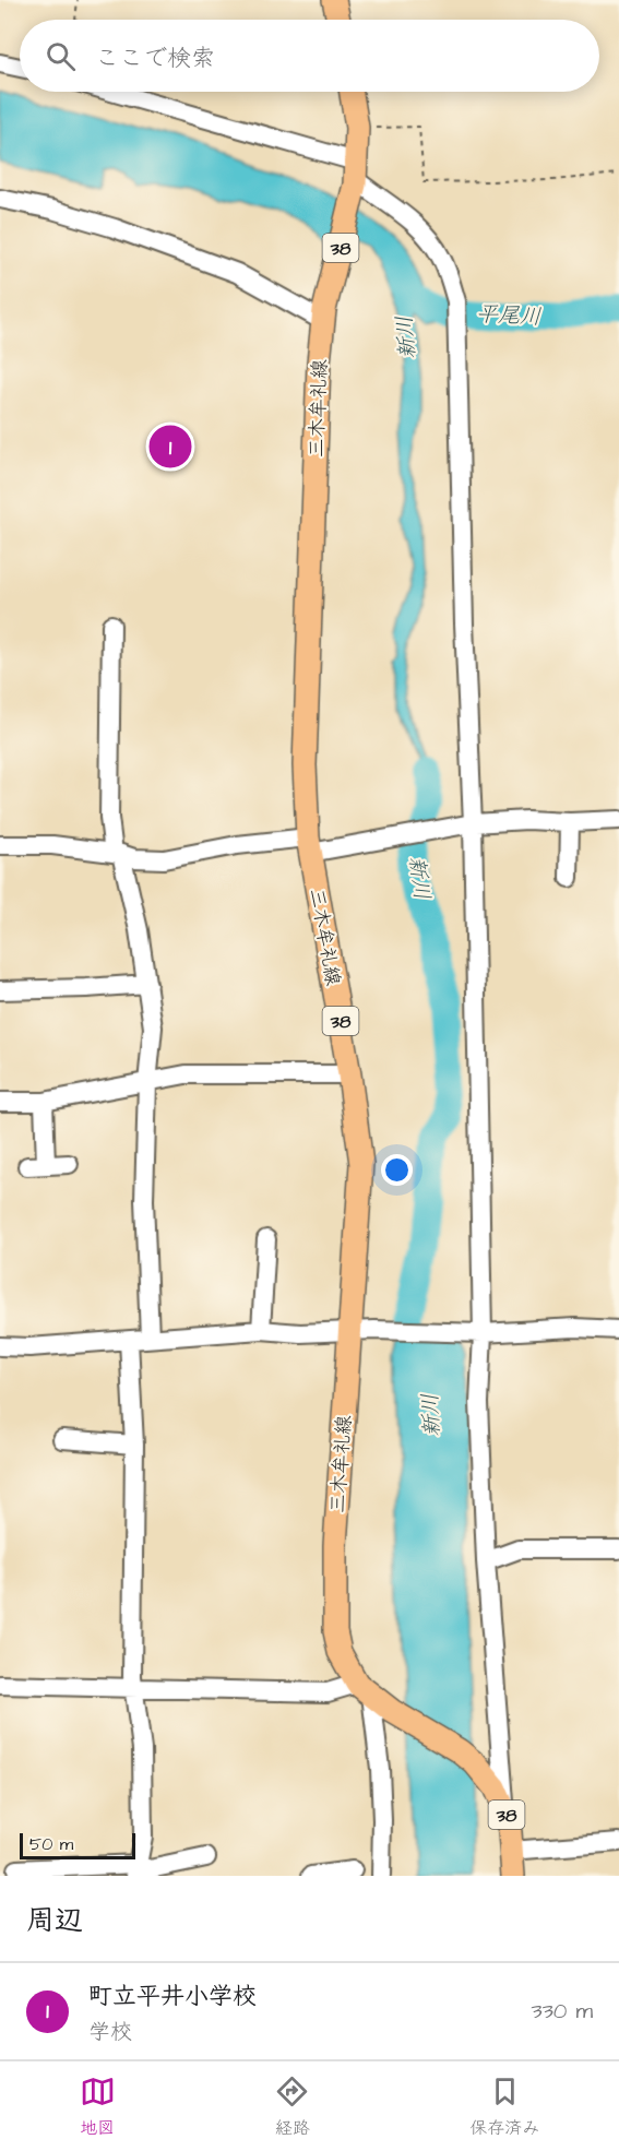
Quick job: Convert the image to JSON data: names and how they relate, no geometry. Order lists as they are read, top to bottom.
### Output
{
  "streets": {
    "main road": ["38", "三木牟礼線"]
  },
  "water": ["平尾川", "新川"],
  "scale_bar": "50 m",
  "page": {
    "search": "ここで検索",
    "pins": "1",
    "scale": "50 m",
    "heading": "周辺",
    "list": [
      {
        "mark": "1",
        "name": "町立平井小学校",
        "note": "学校",
        "value": "330 m"
      }
    ],
    "nav": ["地図", "経路", "保存済み"]
  }
}
